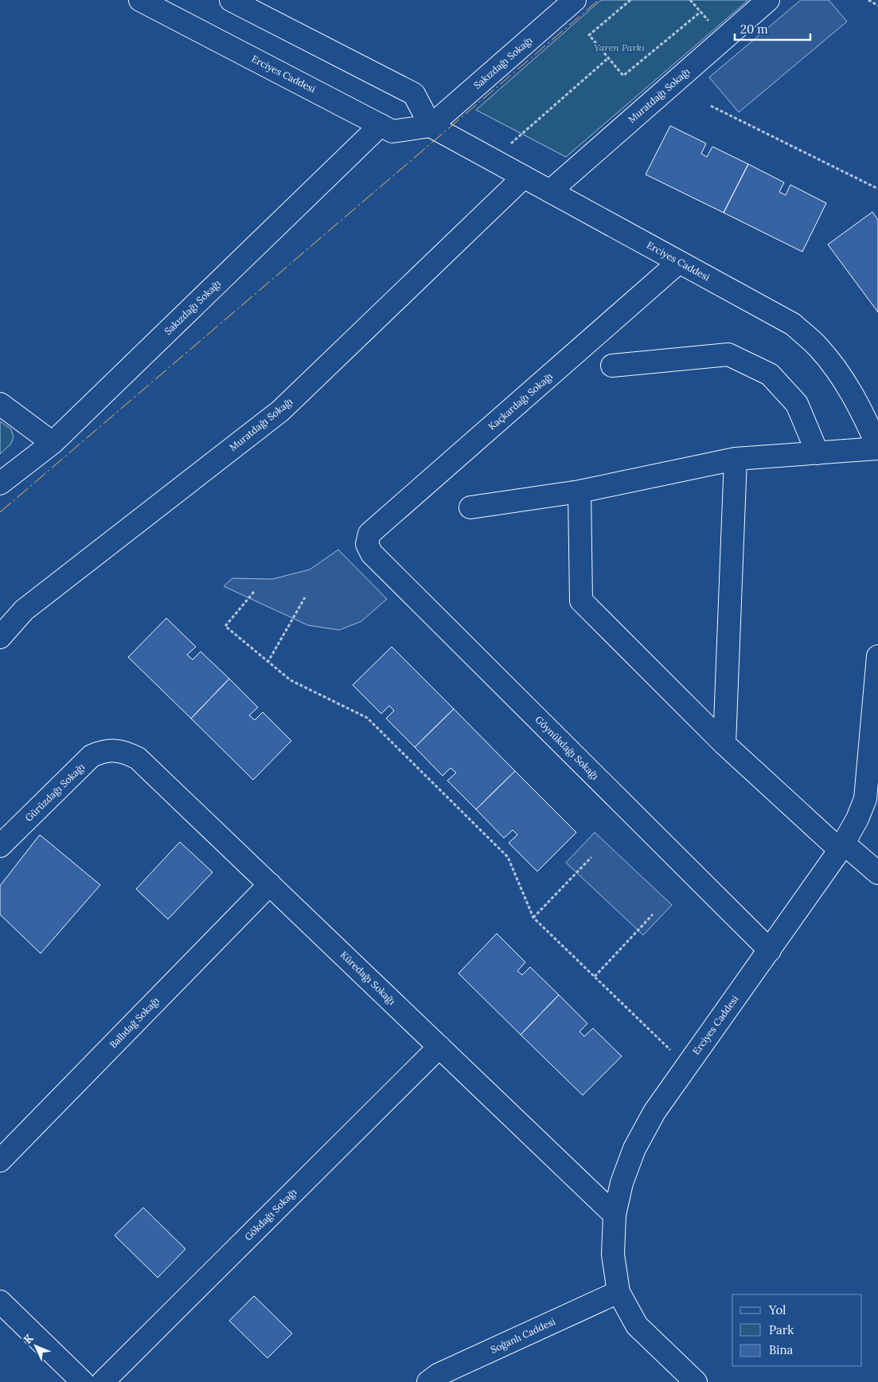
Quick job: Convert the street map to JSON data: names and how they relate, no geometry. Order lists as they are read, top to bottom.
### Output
{
  "streets": {
    "street": [
      "Sakızdağı Sokağı",
      "Erciyes Caddesi",
      "Muratdağı Sokağı",
      "Kaçkardağı Sokağı",
      "Göynükdağı Sokağı",
      "Gürüzdağı Sokağı",
      "Küredağı Sokağı",
      "Ballıdağ Sokağı",
      "Gökdağı Sokağı",
      "Soğanlı Caddesi"
    ]
  },
  "crossings": [
    ["Sakızdağı Sokağı", "Erciyes Caddesi"],
    ["Erciyes Caddesi", "Muratdağı Sokağı"],
    ["Erciyes Caddesi", "Kaçkardağı Sokağı"],
    ["Erciyes Caddesi", "Göynükdağı Sokağı"],
    ["Erciyes Caddesi", "Küredağı Sokağı"],
    ["Erciyes Caddesi", "Soğanlı Caddesi"],
    ["Kaçkardağı Sokağı", "Göynükdağı Sokağı"],
    ["Gürüzdağı Sokağı", "Küredağı Sokağı"],
    ["Küredağı Sokağı", "Ballıdağ Sokağı"],
    ["Küredağı Sokağı", "Gökdağı Sokağı"]
  ],
  "parks": ["Yaren Parkı"],
  "legend": ["Yol", "Park", "Bina"],
  "scale_bar": "20 m",
  "north": "top left"
}
